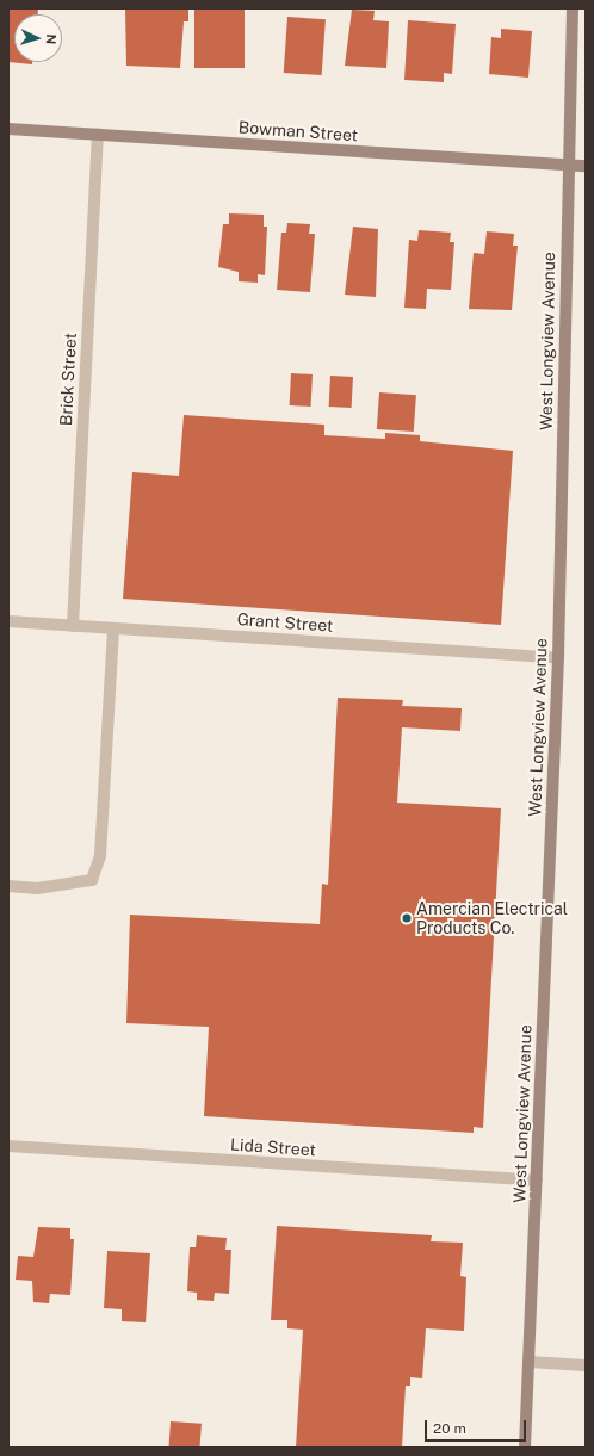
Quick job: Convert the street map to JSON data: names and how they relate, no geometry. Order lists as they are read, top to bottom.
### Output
{
  "streets": {
    "street": [
      "Bowman Street",
      "West Longview Avenue",
      "Brick Street",
      "Grant Street",
      "Lida Street"
    ]
  },
  "crossings": [
    ["Bowman Street", "West Longview Avenue"],
    ["Bowman Street", "Brick Street"],
    ["West Longview Avenue", "Grant Street"],
    ["West Longview Avenue", "Lida Street"],
    ["Brick Street", "Grant Street"]
  ],
  "places": ["Amercian Electrical Products Co."],
  "scale_bar": "20 m",
  "north": "right"
}
